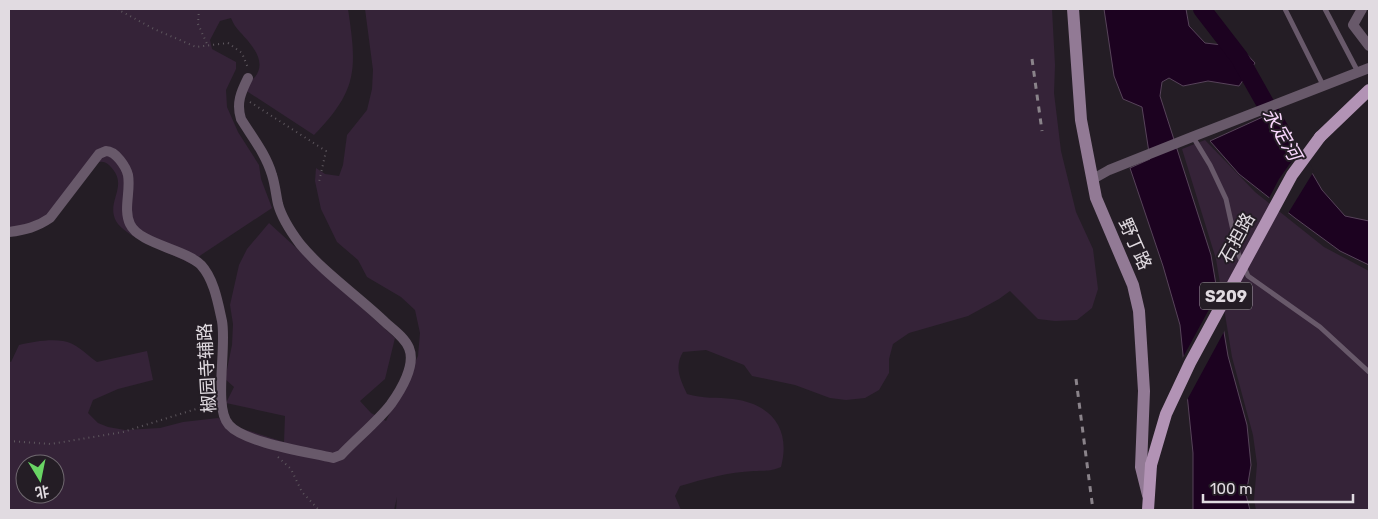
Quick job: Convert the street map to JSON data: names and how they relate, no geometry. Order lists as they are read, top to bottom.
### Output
{
  "streets": {
    "main road": ["石担路", "野丁路", "S209"],
    "street": ["椒园寺辅路"]
  },
  "crossings": [
    ["石担路", "野丁路"]
  ],
  "water": ["永定河"],
  "scale_bar": "100 m",
  "north": "bottom"
}
